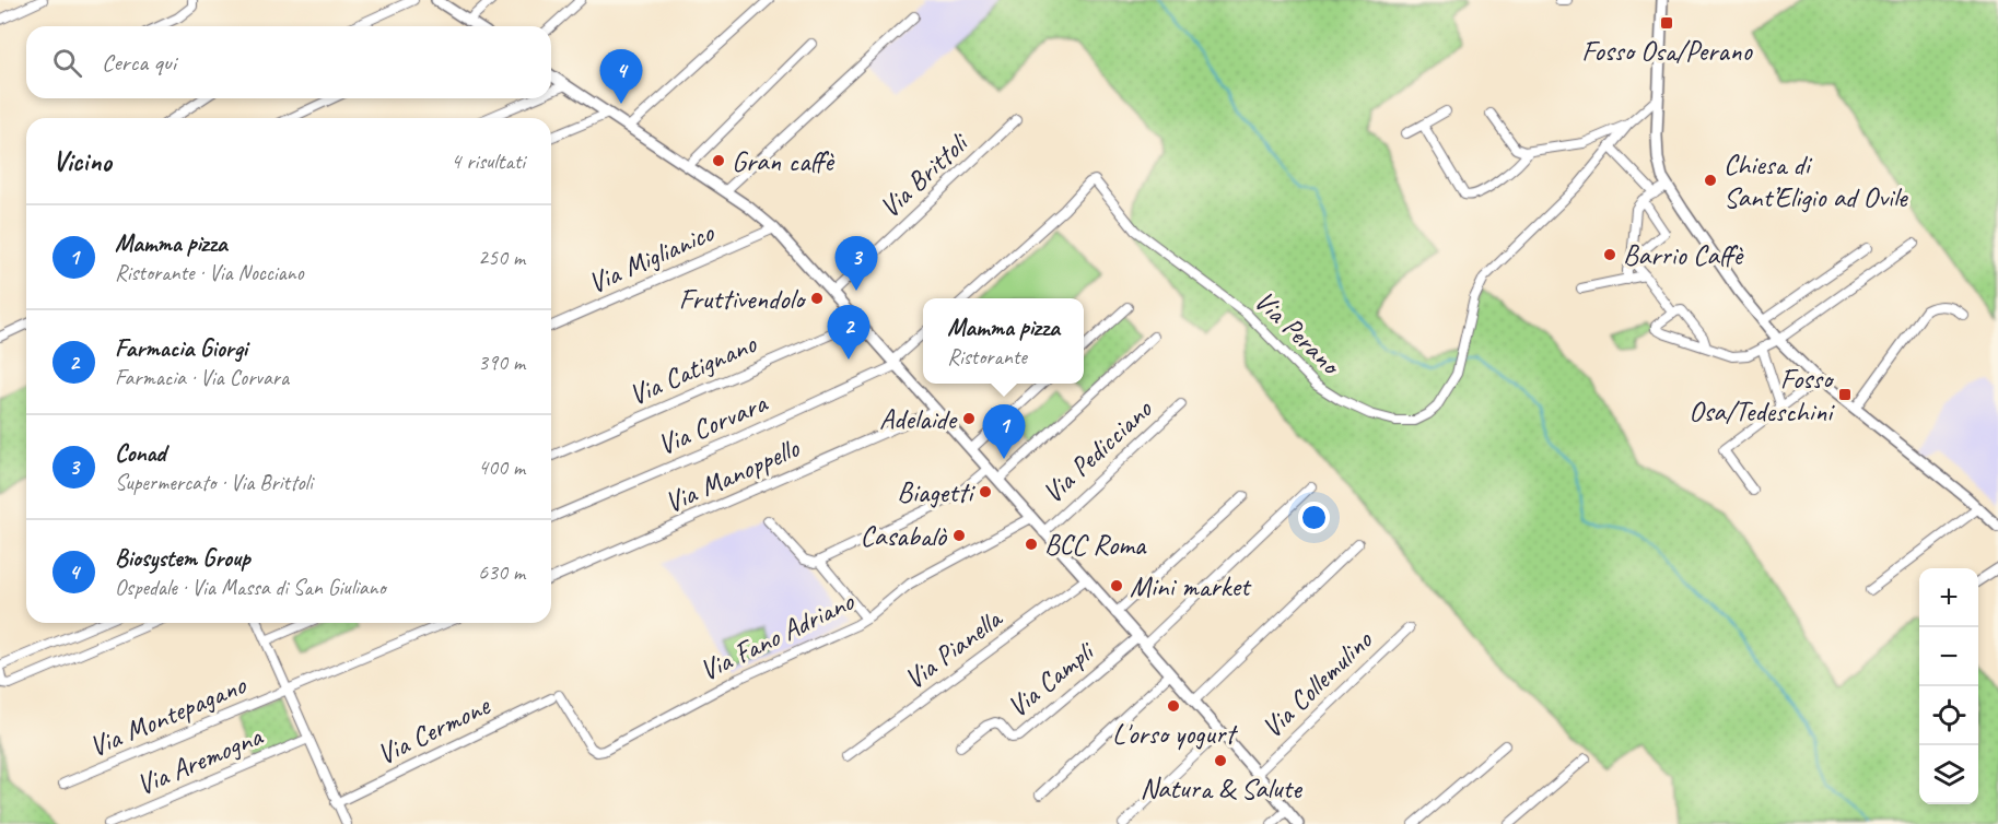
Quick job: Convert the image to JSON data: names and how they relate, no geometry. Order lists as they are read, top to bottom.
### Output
{
  "streets": {
    "street": [
      "Via Brittoli",
      "Via Miglianico",
      "Via Perano",
      "Via Catignano",
      "Via Corvara",
      "Via Pedicciano",
      "Via Manoppello",
      "Via Fano Adriano",
      "Via Pianella",
      "Via Campli",
      "Via Collemulino",
      "Via Montepagano",
      "Via Cermone",
      "Via Aremogna"
    ]
  },
  "crossings": [
    ["Via Fano Adriano", "Via Cermone"]
  ],
  "places": {
    "transit": ["Fosso Osa/Perano", "Fosso Osa/Tedeschini"],
    "other": [
      "Gran caffè",
      "Chiesa di Sant’Eligio ad Ovile",
      "Barrio Caffè",
      "Fruttivendolo",
      "Adelaide",
      "Biagetti",
      "Casabalò",
      "BCC Roma",
      "Mini market",
      "L'orso yogurt",
      "Natura & Salute"
    ]
  },
  "page": {
    "search": "Cerca qui",
    "pins": [
      "4",
      "3",
      "2",
      "1"
    ],
    "heading": ["Vicino", "4 risultati"],
    "list": [
      {
        "mark": "1",
        "name": "Mamma pizza",
        "note": "Ristorante · Via Nocciano",
        "value": "250 m"
      },
      {
        "mark": "2",
        "name": "Farmacia Giorgi",
        "note": "Farmacia · Via Corvara",
        "value": "390 m"
      },
      {
        "mark": "3",
        "name": "Conad",
        "note": "Supermercato · Via Brittoli",
        "value": "400 m"
      },
      {
        "mark": "4",
        "name": "Biosystem Group",
        "note": "Ospedale · Via Massa di San Giuliano",
        "value": "630 m"
      }
    ],
    "popup": ["Mamma pizza", "Ristorante"],
    "map_buttons": ["+", "−"]
  }
}
